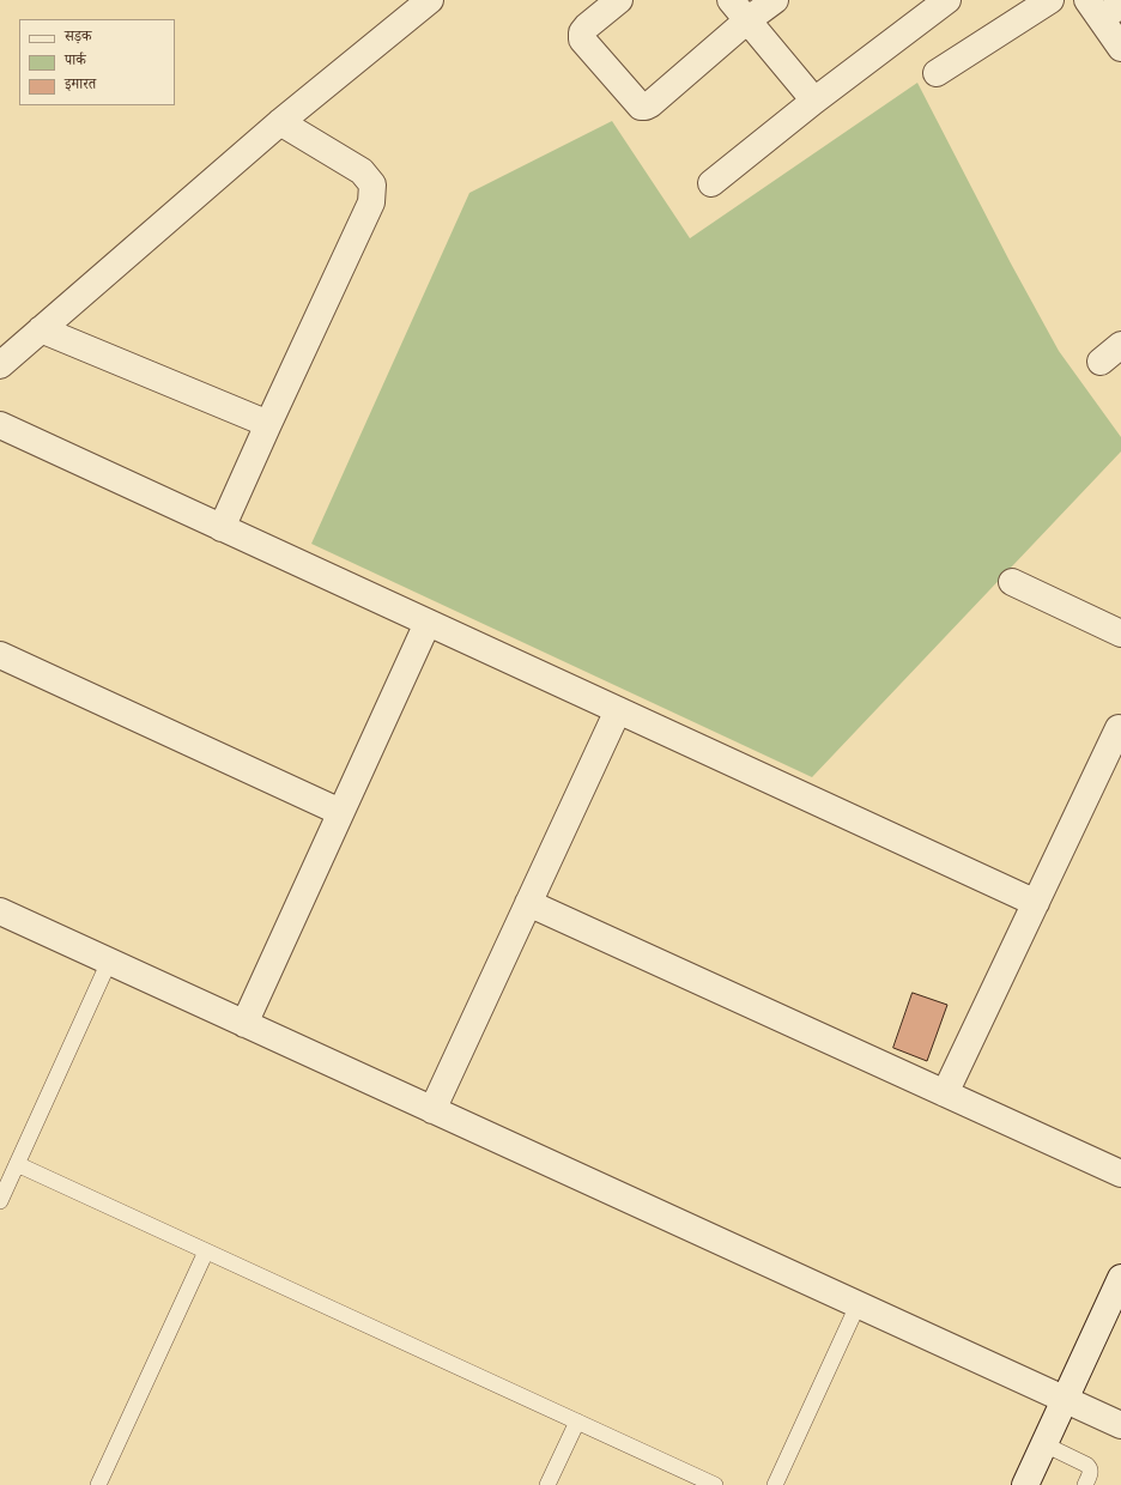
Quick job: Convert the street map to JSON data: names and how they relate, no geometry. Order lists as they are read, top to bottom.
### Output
{
  "legend": ["सड़क", "पार्क", "इमारत"]
}
